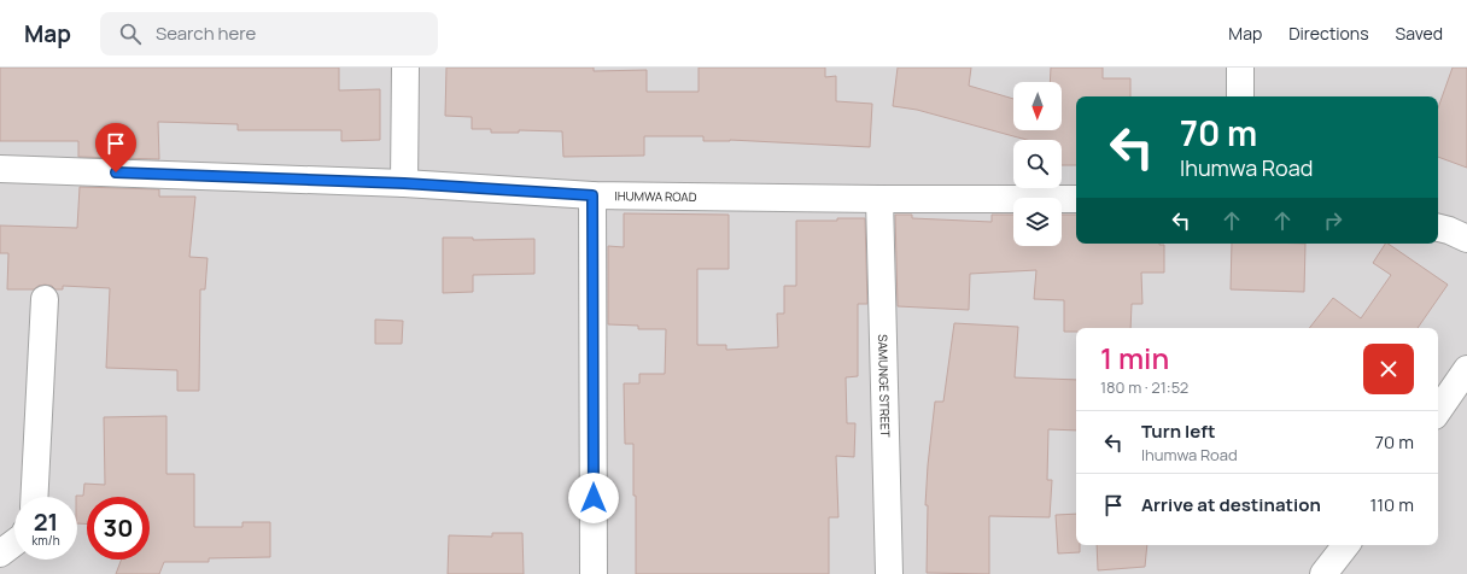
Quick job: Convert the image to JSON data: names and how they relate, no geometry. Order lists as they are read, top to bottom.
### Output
{
  "streets": {
    "street": ["IHUMWA ROAD", "SAMUNGE STREET"]
  },
  "crossings": [
    ["IHUMWA ROAD", "SAMUNGE STREET"]
  ],
  "north": "bottom",
  "page": {
    "header": "Map",
    "search": "Search here",
    "nav": ["Map", "Directions", "Saved"],
    "turn": ["70 m", "Ihumwa Road"],
    "heading": ["1 min", "180 m · 21:52"],
    "list": [
      {
        "name": "Turn left",
        "note": "Ihumwa Road",
        "value": "70 m"
      },
      {
        "name": "Arrive at destination",
        "value": "110 m"
      }
    ],
    "speed": "21 km/h",
    "limit": "30"
  }
}
